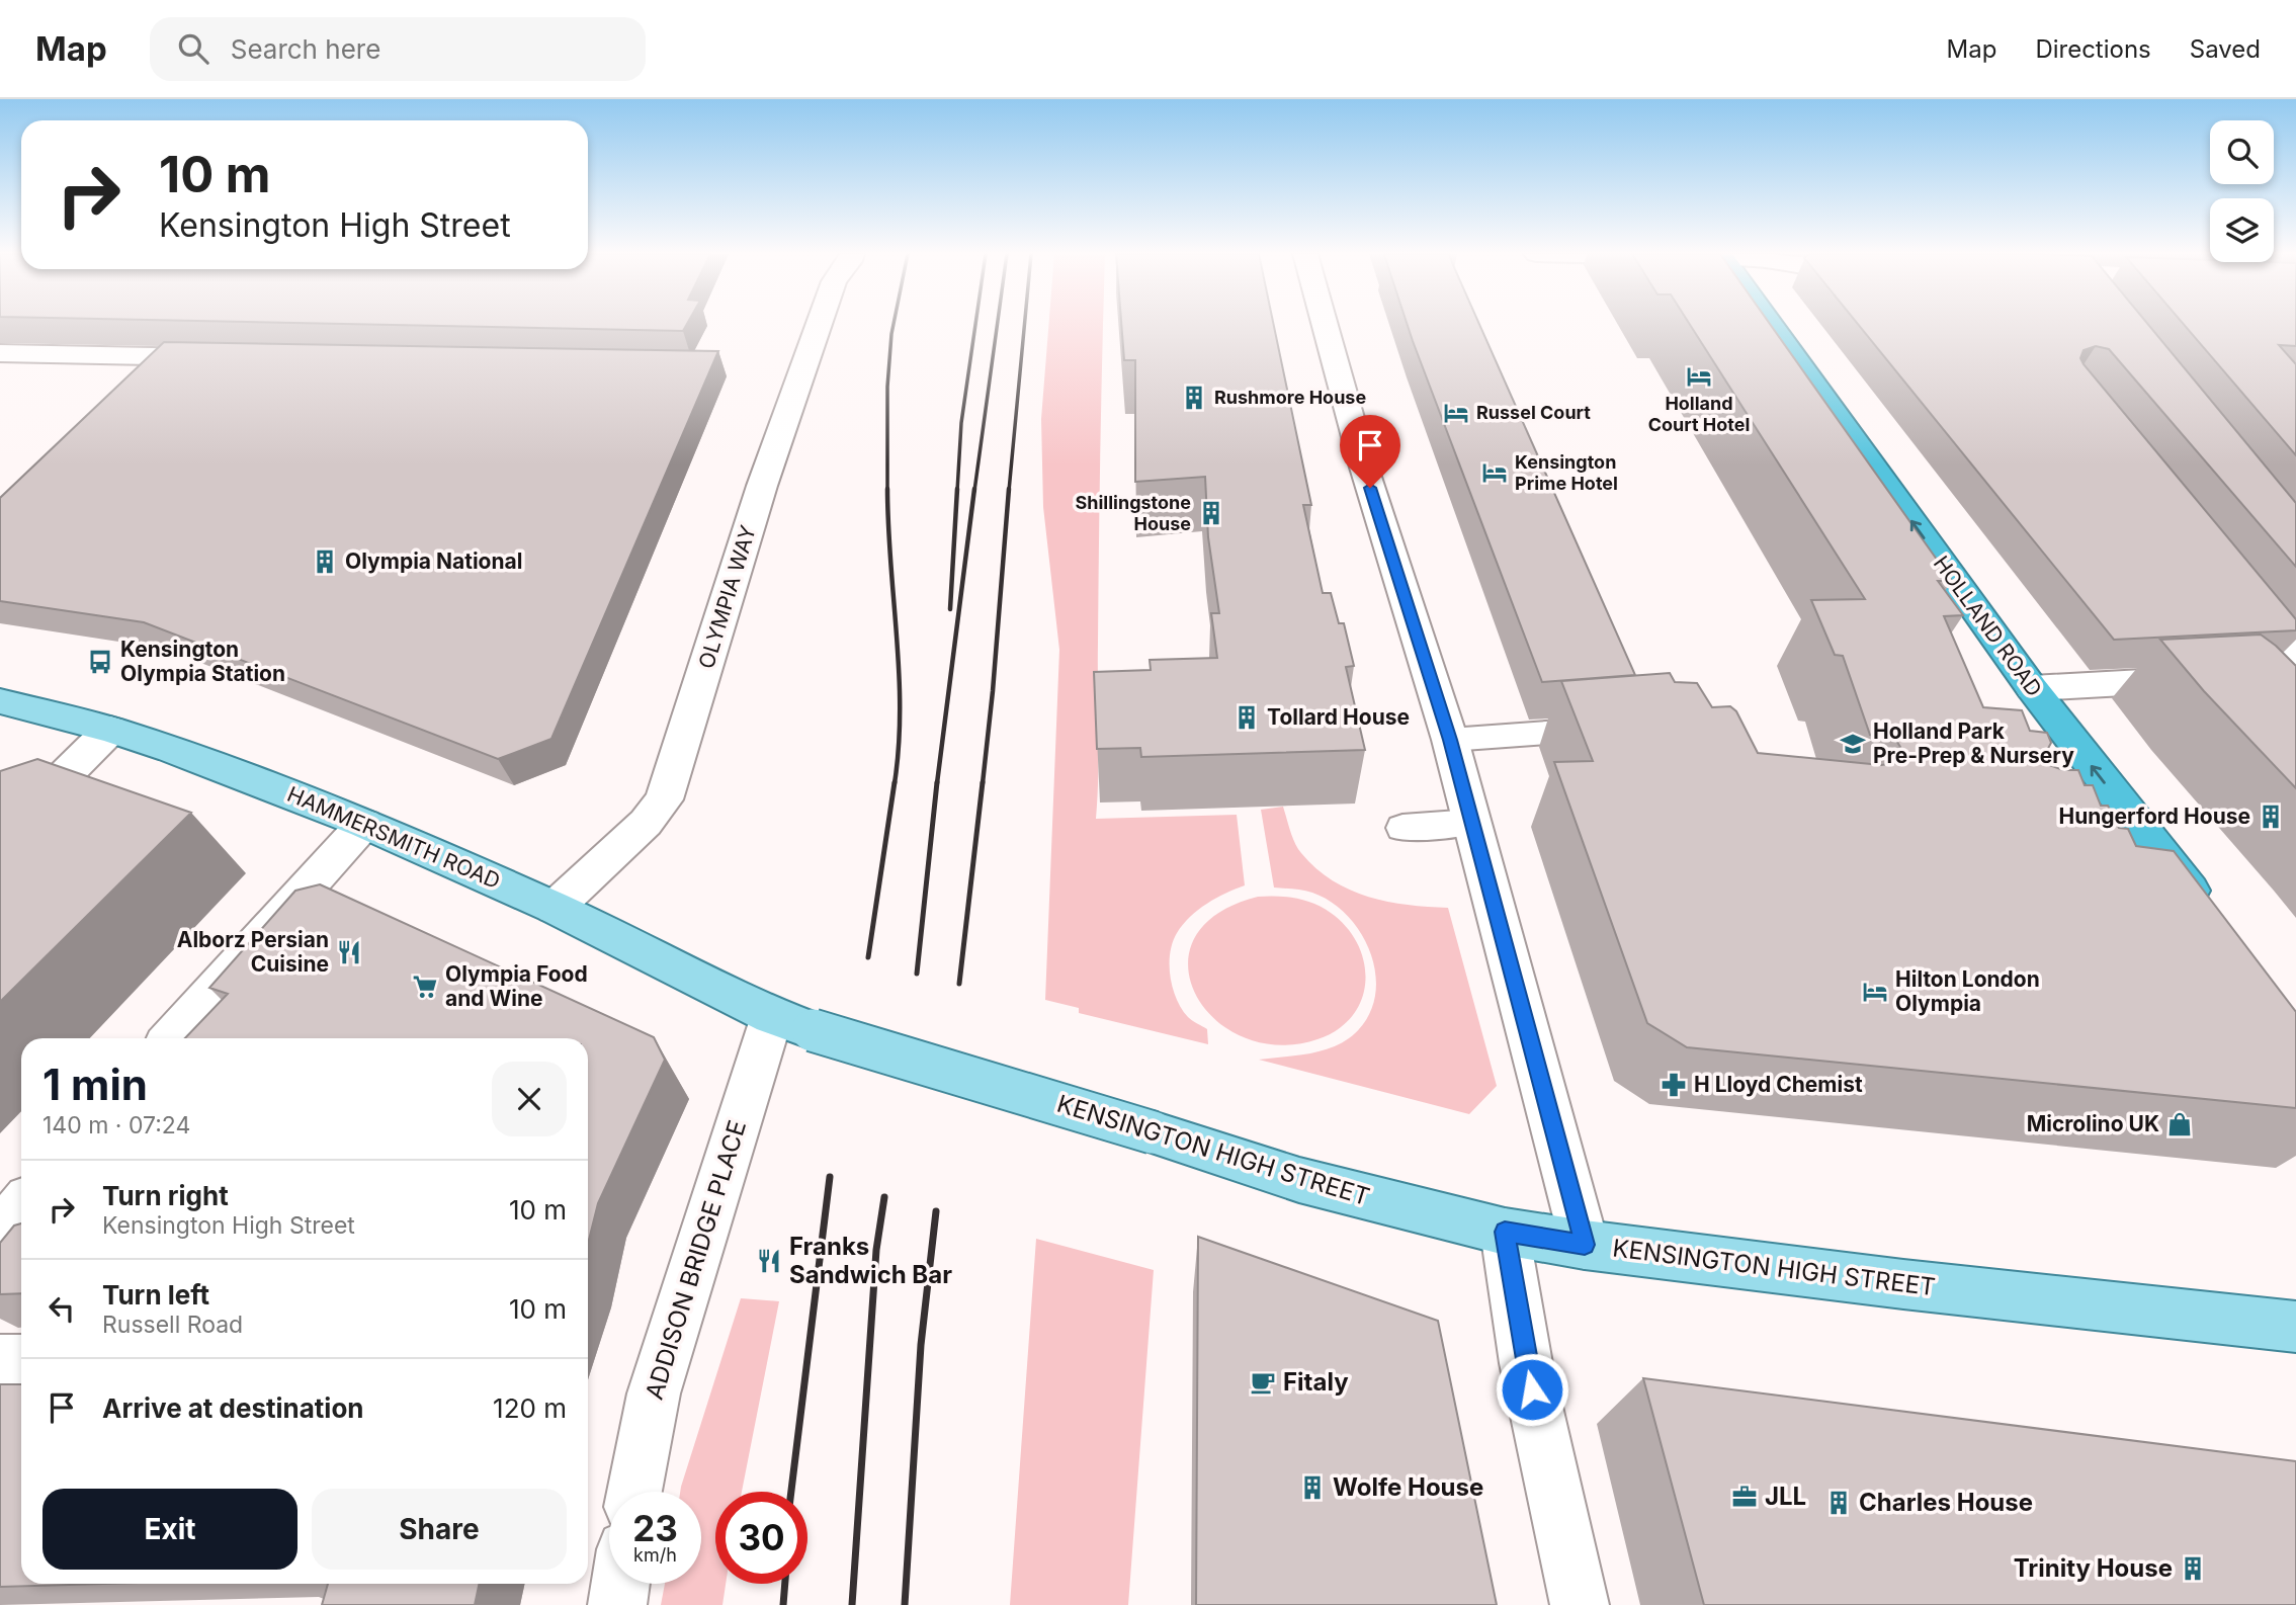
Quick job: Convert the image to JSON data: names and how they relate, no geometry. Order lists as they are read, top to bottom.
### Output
{
  "streets": {
    "highway": ["HOLLAND ROAD"],
    "main road": ["HAMMERSMITH ROAD", "KENSINGTON HIGH STREET"],
    "street": ["OLYMPIA WAY", "ADDISON BRIDGE PLACE"]
  },
  "crossings": [
    ["OLYMPIA WAY", "HAMMERSMITH ROAD"],
    ["HAMMERSMITH ROAD", "KENSINGTON HIGH STREET"],
    ["HAMMERSMITH ROAD", "ADDISON BRIDGE PLACE"],
    ["KENSINGTON HIGH STREET", "ADDISON BRIDGE PLACE"]
  ],
  "one_way": ["HOLLAND ROAD"],
  "places": {
    "hotel": [
      "Holland Court Hotel",
      "Russel Court",
      "Kensington Prime Hotel",
      "Hilton London Olympia"
    ],
    "building": [
      "Rushmore House",
      "Shillingstone House",
      "Olympia National",
      "Tollard House",
      "Hungerford House",
      "Wolfe House",
      "Charles House",
      "Trinity House"
    ],
    "bus stop": ["Kensington Olympia Station"],
    "school or university": ["Holland Park Pre-Prep & Nursery"],
    "restaurant": ["Alborz Persian Cuisine", "Franks Sandwich Bar"],
    "supermarket": ["Olympia Food and Wine"],
    "pharmacy": ["H Lloyd Chemist"],
    "shop": ["Microlino UK"],
    "cafe": ["Fitaly"],
    "office": ["JLL"]
  },
  "page": {
    "header": "Map",
    "search": "Search here",
    "nav": ["Map", "Directions", "Saved"],
    "turn": ["10 m", "Kensington High Street"],
    "heading": ["1 min", "140 m · 07:24"],
    "list": [
      {
        "name": "Turn right",
        "note": "Kensington High Street",
        "value": "10 m"
      },
      {
        "name": "Turn left",
        "note": "Russell Road",
        "value": "10 m"
      },
      {
        "name": "Arrive at destination",
        "value": "120 m"
      }
    ],
    "buttons": ["Exit", "Share"],
    "speed": "23 km/h",
    "limit": "30"
  }
}
